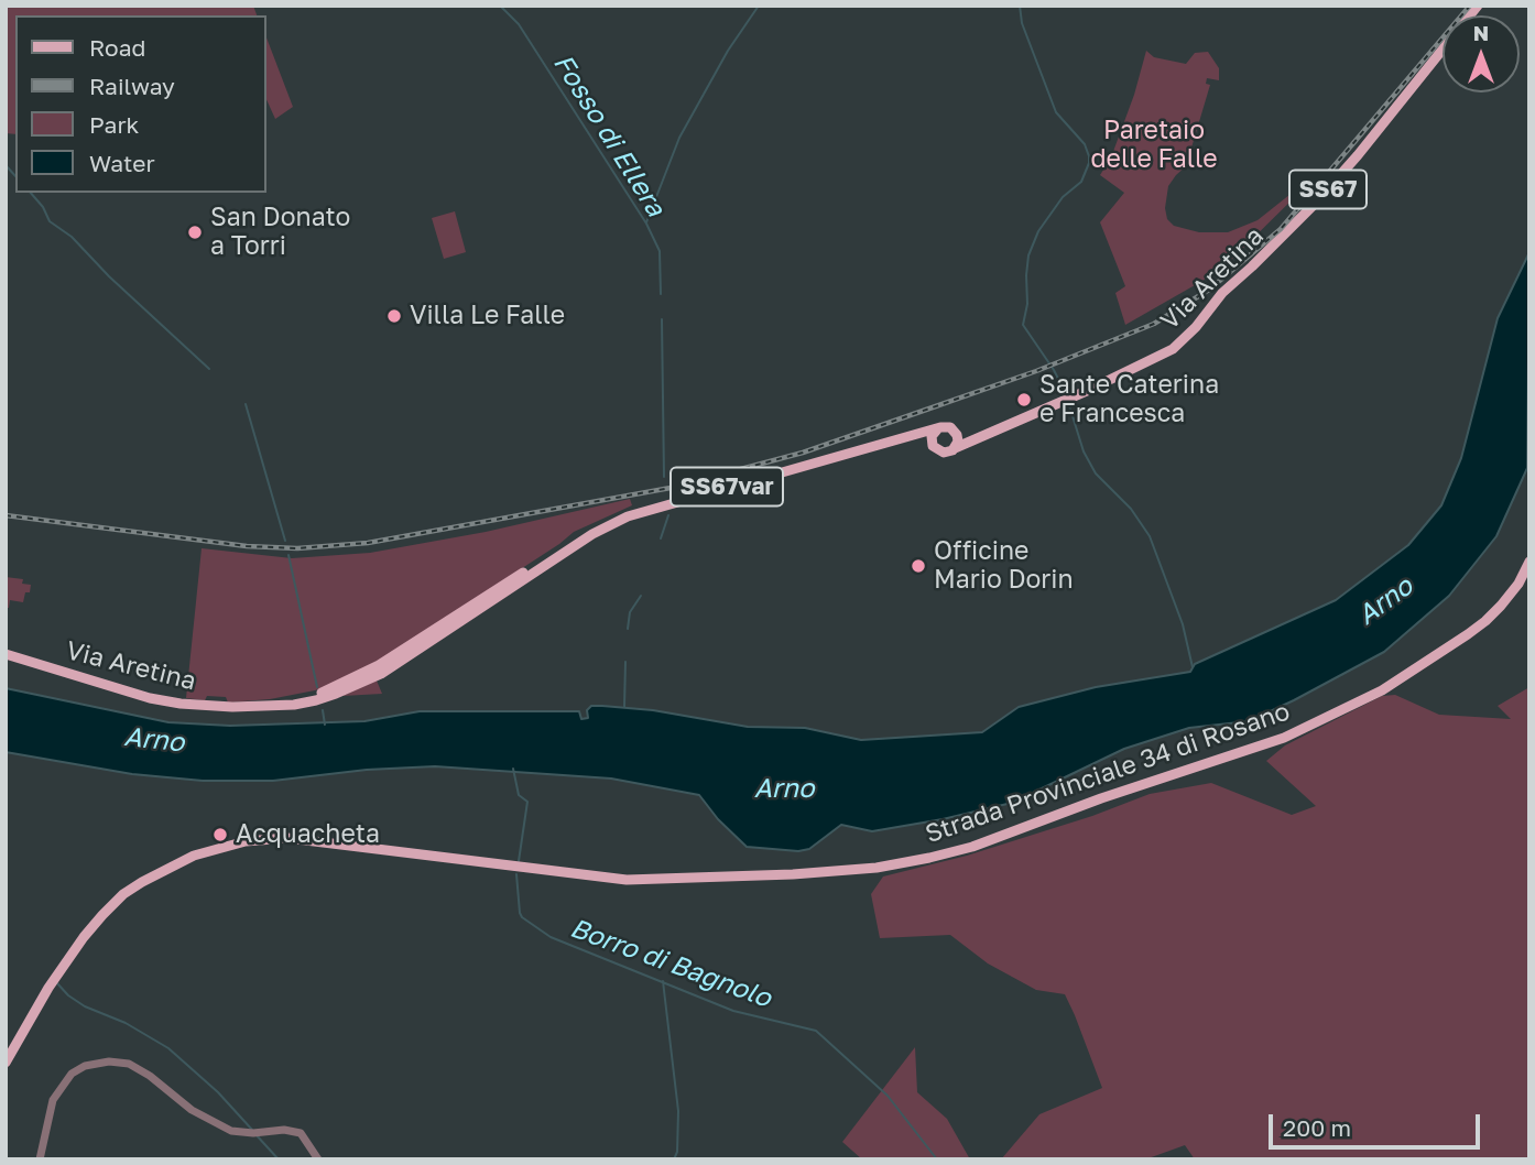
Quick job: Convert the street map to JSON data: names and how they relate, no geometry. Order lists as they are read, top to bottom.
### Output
{
  "streets": {
    "main road": [
      "SS67",
      "Via Aretina",
      "SS67var",
      "Strada Provinciale 34 di Rosano"
    ]
  },
  "crossings": [
    ["Via Aretina", "SS67var"]
  ],
  "water": ["Fosso di Ellera", "Arno", "Borro di Bagnolo"],
  "parks": ["Paretaio delle Falle"],
  "places": [
    "San Donato a Torri",
    "Villa Le Falle",
    "Sante Caterina e Francesca",
    "Officine Mario Dorin",
    "Acquacheta"
  ],
  "legend": [
    "Road",
    "Railway",
    "Park",
    "Water"
  ],
  "scale_bar": "200 m",
  "north": "top"
}
